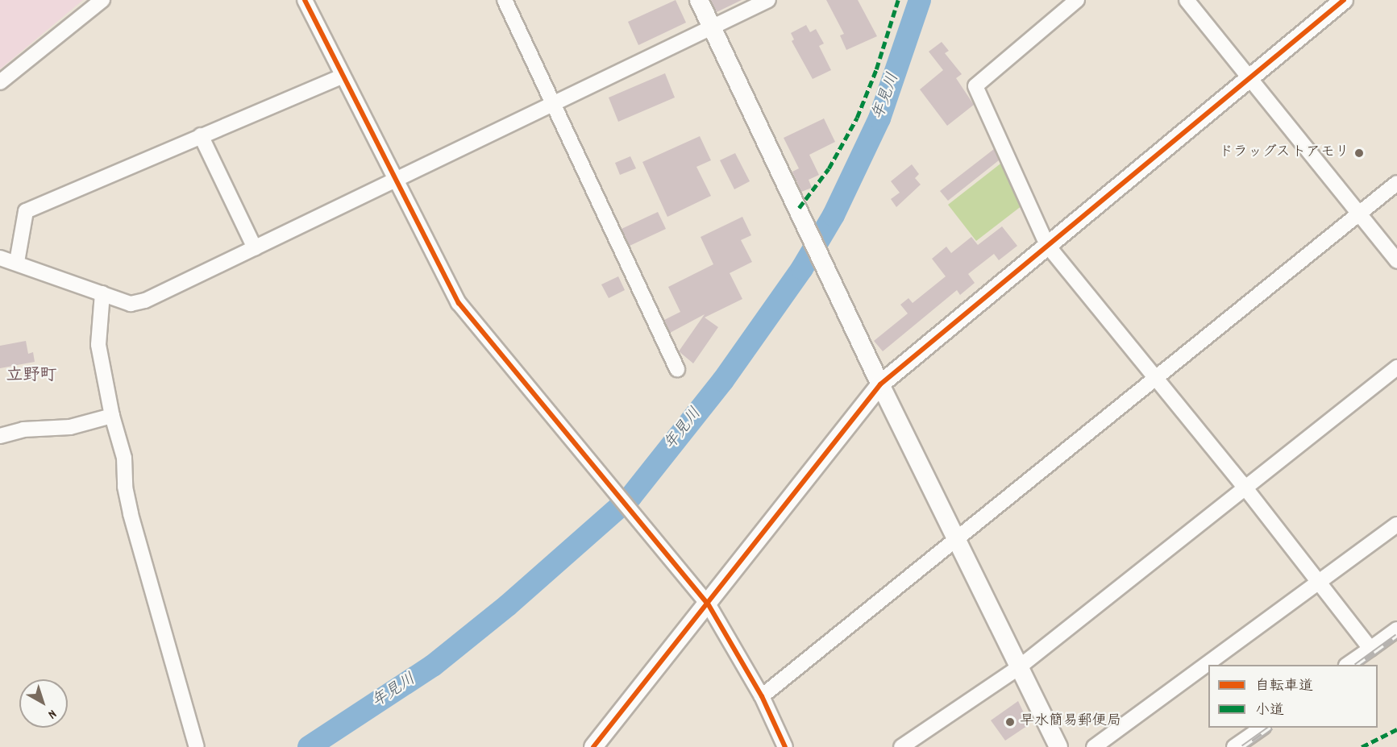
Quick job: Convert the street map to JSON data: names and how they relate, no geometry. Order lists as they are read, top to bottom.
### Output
{
  "districts": ["立野町"],
  "water": ["年見川"],
  "places": ["ドラッグストアモリ", "早水簡易郵便局"],
  "legend": ["自転車道", "小道"],
  "north": "bottom right"
}
